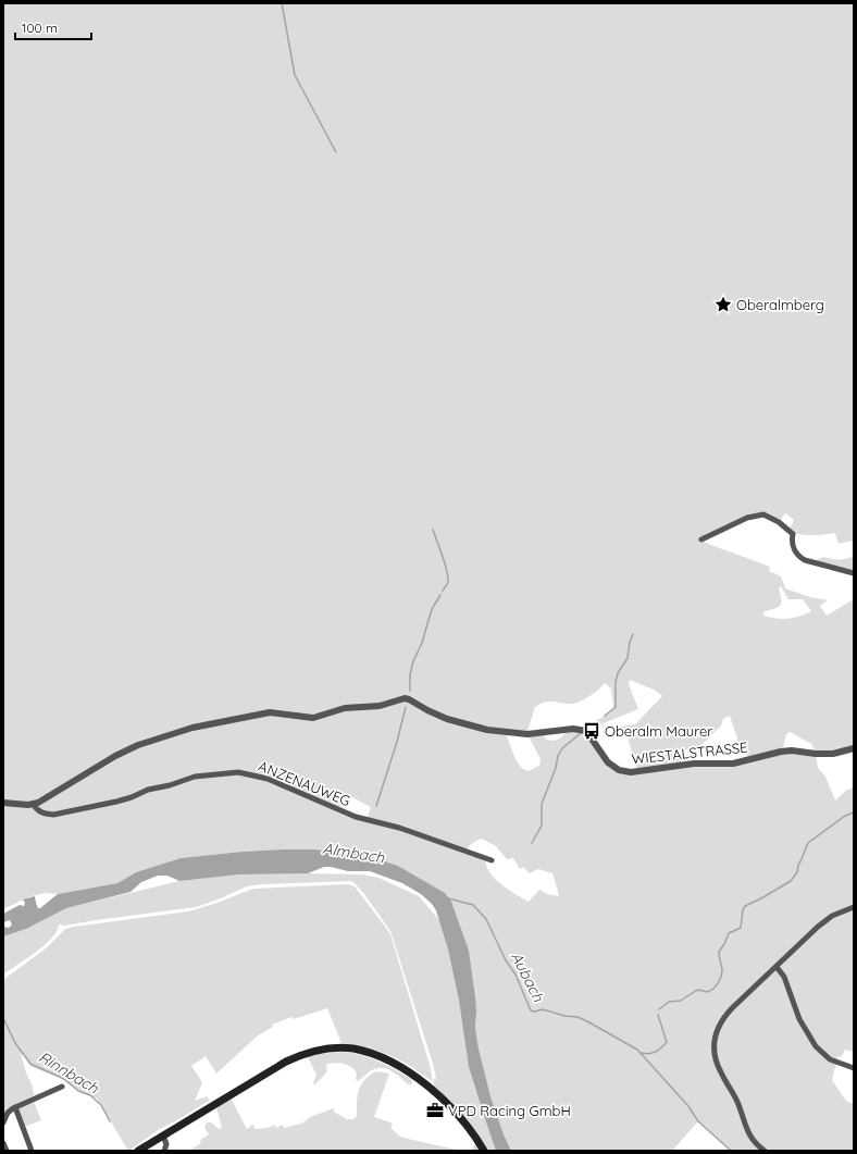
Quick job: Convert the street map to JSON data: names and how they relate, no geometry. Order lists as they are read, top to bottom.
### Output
{
  "streets": {
    "street": ["WIESTALSTRASSE", "ANZENAUWEG"]
  },
  "crossings": [
    ["WIESTALSTRASSE", "ANZENAUWEG"]
  ],
  "water": ["Almbach", "Aubach", "Rinnbach"],
  "places": {
    "place": ["Oberalmberg"],
    "bus stop": ["Oberalm Maurer"],
    "office": ["VPD Racing GmbH"]
  },
  "scale_bar": "100 m"
}
